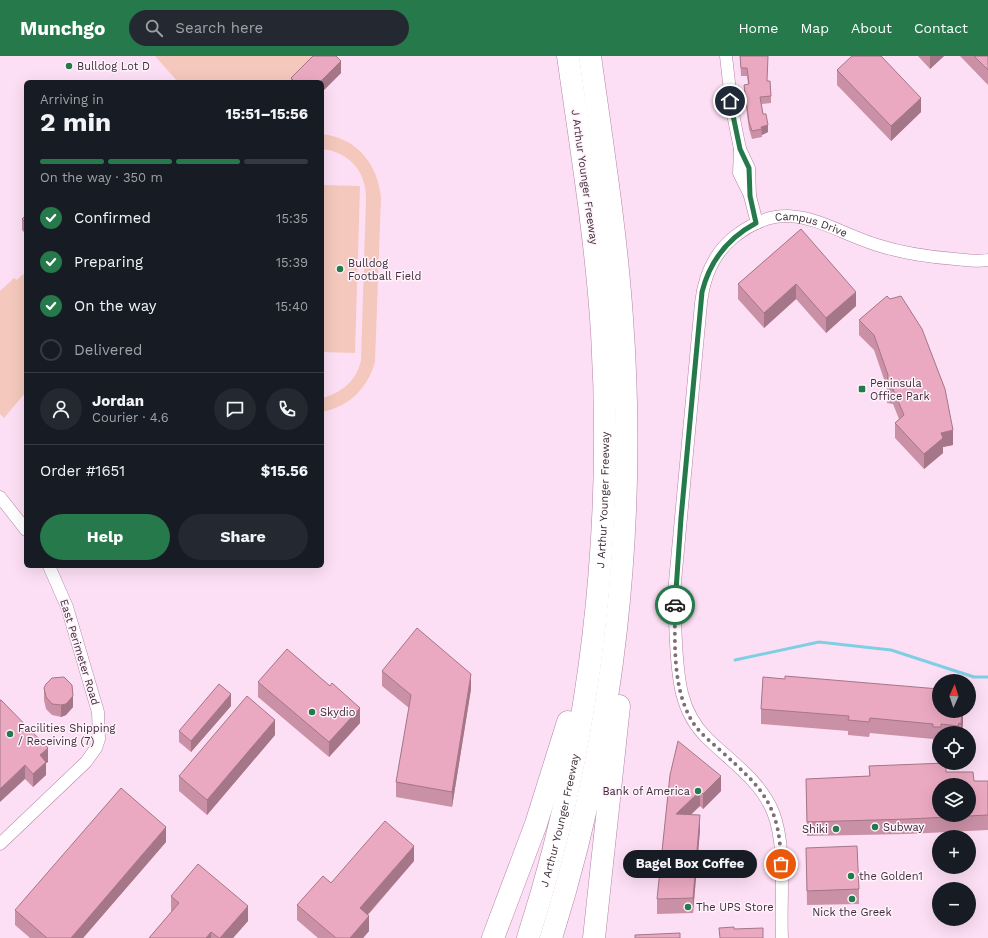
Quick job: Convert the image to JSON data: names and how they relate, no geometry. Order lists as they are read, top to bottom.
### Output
{
  "streets": {
    "highway": ["J Arthur Younger Freeway"],
    "street": ["Campus Drive", "East Perimeter Road"]
  },
  "places": {
    "other": [
      "Bulldog Lot D",
      "Bulldog Football Field",
      "Skydio",
      "Facilities Shipping / Receiving (7)",
      "Bank of America",
      "Subway",
      "Shiki",
      "Bagel Box Coffee",
      "the Golden1",
      "Nick the Greek",
      "The UPS Store"
    ],
    "transit": ["Peninsula Office Park"]
  },
  "north": "top",
  "page": {
    "header": "Munchgo",
    "search": "Search here",
    "nav": [
      "Home",
      "Map",
      "About",
      "Contact"
    ],
    "heading": ["2 min", "Arriving in", "15:51–15:56"],
    "panel": [
      "Jordan",
      "Courier · 4.6",
      "Order #1651",
      "$15.56"
    ],
    "bar": "On the way · 350 m",
    "list": [
      ["Confirmed", "15:35"],
      ["Preparing", "15:39"],
      ["On the way", "15:40"],
      "Delivered"
    ],
    "buttons": ["Help", "Share"],
    "map_buttons": ["+", "−"],
    "bubble": "Bagel Box Coffee"
  }
}
